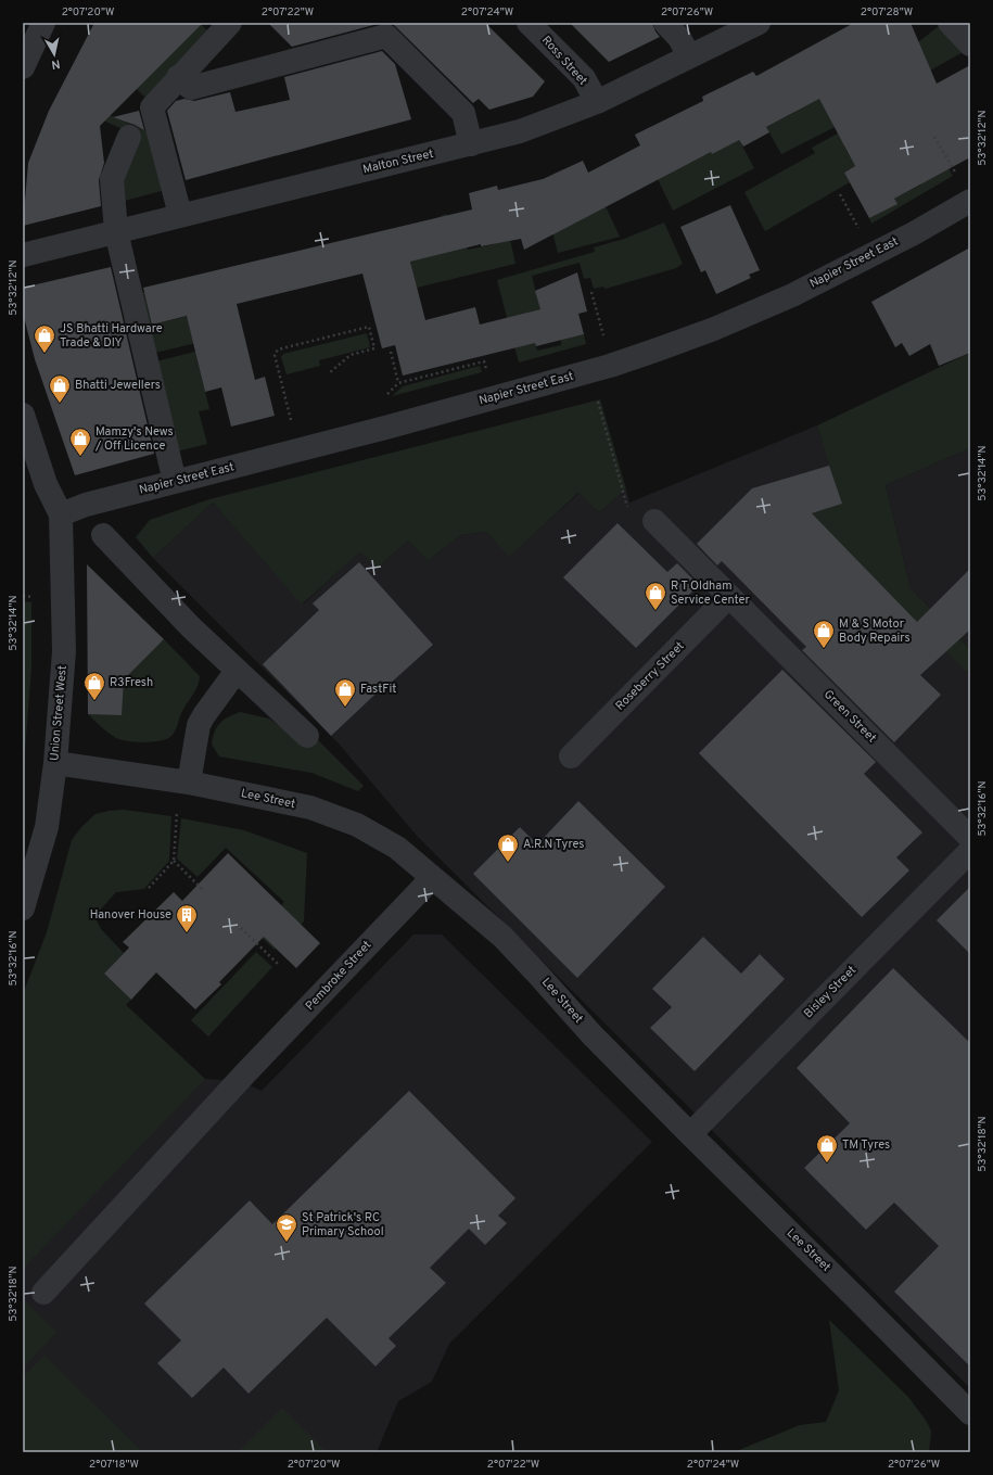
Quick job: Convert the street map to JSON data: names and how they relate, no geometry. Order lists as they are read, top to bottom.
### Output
{
  "streets": {
    "street": [
      "Ross Street",
      "Malton Street",
      "Napier Street East",
      "Roseberry Street",
      "Union Street West",
      "Green Street",
      "Lee Street",
      "Pembroke Street",
      "Bisley Street"
    ]
  },
  "crossings": [
    ["Ross Street", "Malton Street"],
    ["Napier Street East", "Union Street West"],
    ["Roseberry Street", "Green Street"],
    ["Union Street West", "Lee Street"],
    ["Lee Street", "Pembroke Street"],
    ["Lee Street", "Bisley Street"]
  ],
  "places": {
    "shop": [
      "JS Bhatti Hardware Trade & DIY",
      "Bhatti Jewellers",
      "Mamzy's News / Off Licence",
      "R T Oldham Service Center",
      "M & S Motor Body Repairs",
      "R3Fresh",
      "FastFit",
      "A.R.N Tyres",
      "TM Tyres"
    ],
    "building": ["Hanover House"],
    "school or university": ["St Patrick's RC Primary School"]
  },
  "north": "bottom",
  "coordinates": [
    "2°07'20\"W",
    "2°07'22\"W",
    "2°07'24\"W",
    "2°07'26\"W",
    "2°07'28\"W",
    "53°32'12\"N",
    "53°32'14\"N",
    "53°32'16\"N",
    "53°32'18\"N",
    "2°07'18\"W"
  ]
}
